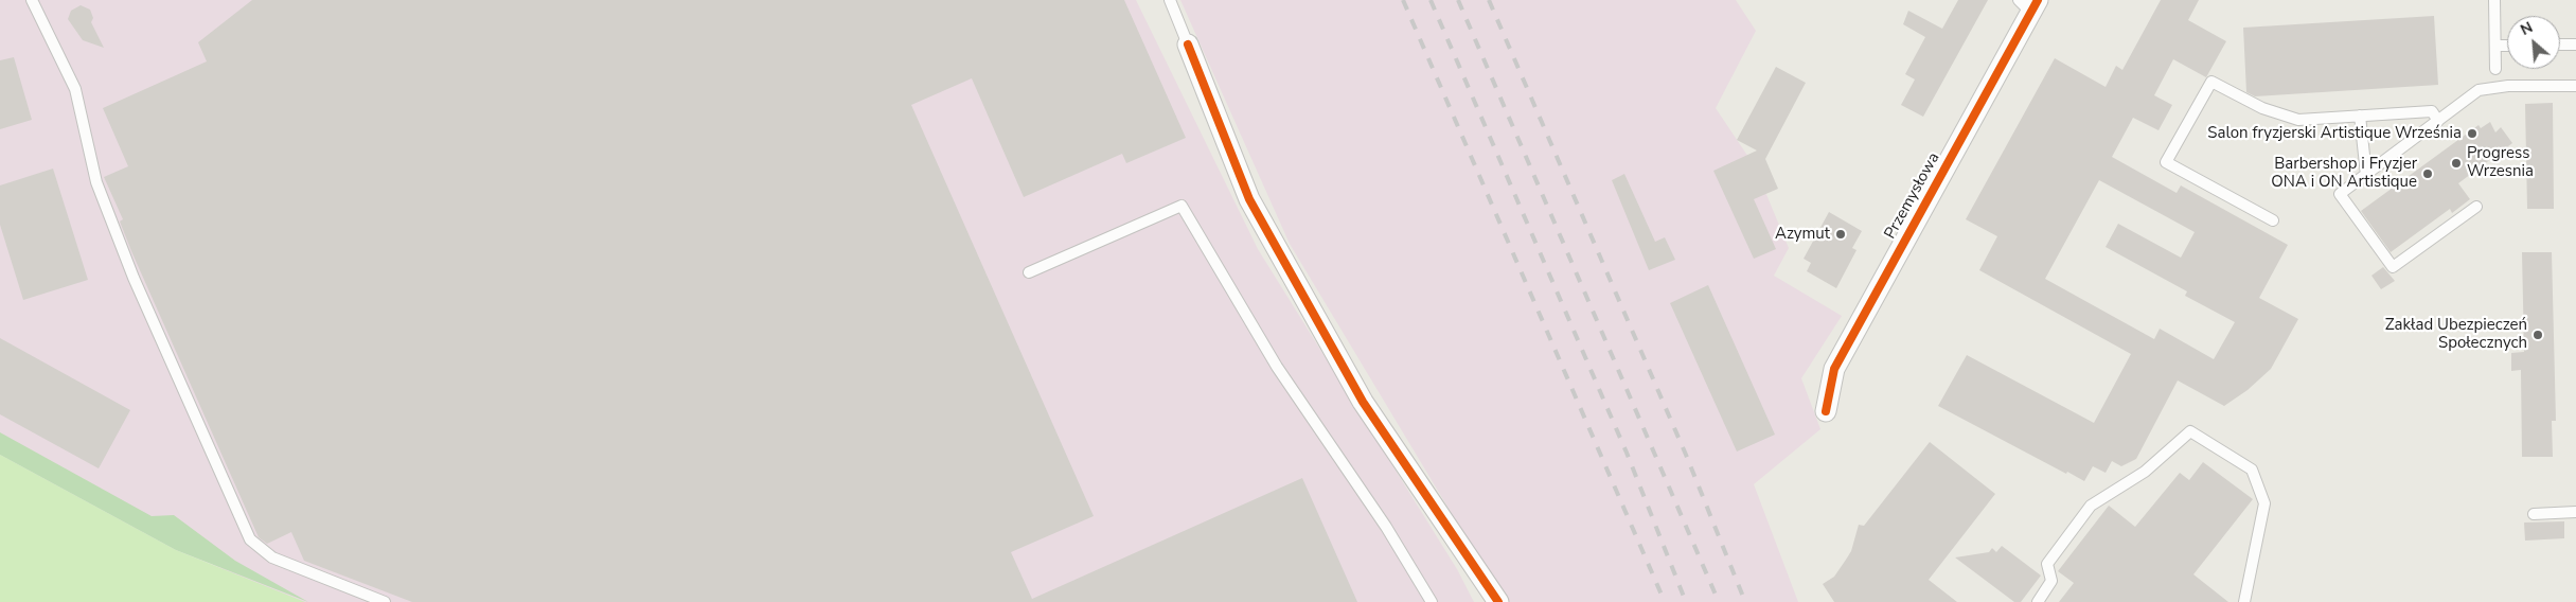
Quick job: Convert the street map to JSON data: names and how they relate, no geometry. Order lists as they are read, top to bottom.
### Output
{
  "streets": {
    "street": ["Przemysłowa"]
  },
  "places": [
    "Salon fryzjerski Artistique Września",
    "Progress Wrzesnia",
    "Barbershop i Fryzjer ONA i ON Artistique",
    "Azymut",
    "Zakład Ubezpieczeń Społecznych"
  ],
  "north": "top left"
}
